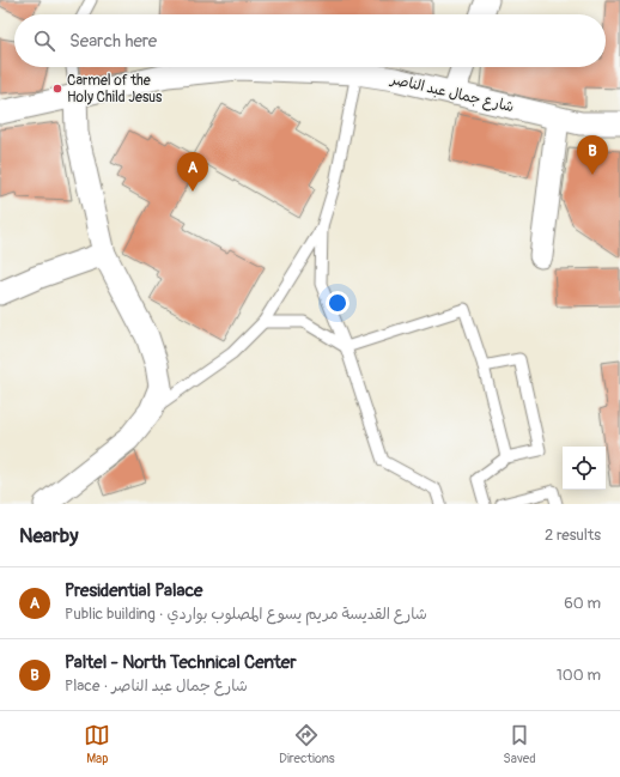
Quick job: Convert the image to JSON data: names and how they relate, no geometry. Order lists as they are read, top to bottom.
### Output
{
  "streets": {
    "street": ["شارع جمال عبد الناصر"]
  },
  "places": ["Carmel of the Holy Child Jesus"],
  "page": {
    "search": "Search here",
    "pins": ["B", "A"],
    "heading": ["Nearby", "2 results"],
    "list": [
      {
        "mark": "A",
        "name": "Presidential Palace",
        "note": "Public building · شارع القديسة مريم يسوع المصلوب بواردي",
        "value": "60 m"
      },
      {
        "mark": "B",
        "name": "Paltel - North Technical Center",
        "note": "Place · شارع جمال عبد الناصر",
        "value": "100 m"
      }
    ],
    "nav": ["Map", "Directions", "Saved"]
  }
}
